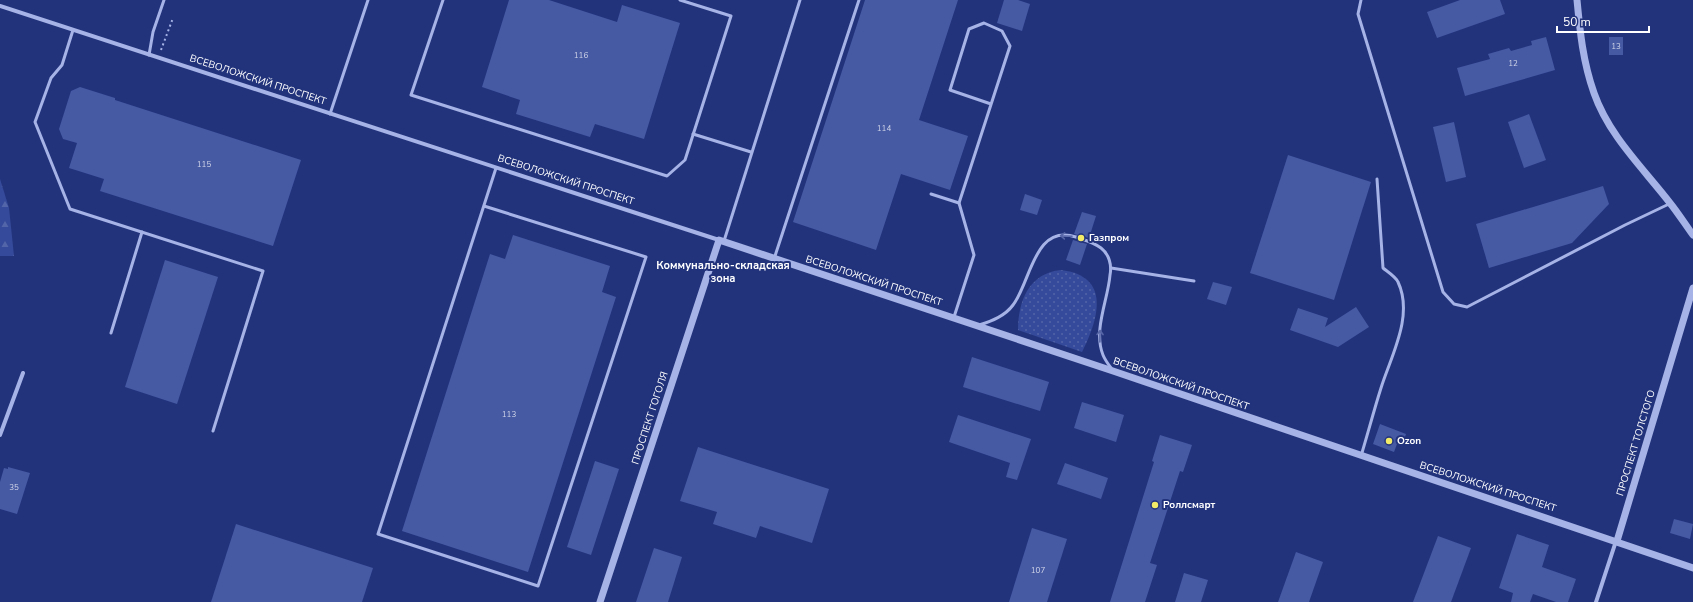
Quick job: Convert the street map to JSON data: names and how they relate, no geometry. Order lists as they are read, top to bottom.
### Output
{
  "streets": {
    "street": ["ВСЕВОЛОЖСКИЙ ПРОСПЕКТ", "ПРОСПЕКТ ГОГОЛЯ", "ПРОСПЕКТ ТОЛСТОГО"]
  },
  "crossings": [
    ["ВСЕВОЛОЖСКИЙ ПРОСПЕКТ", "ПРОСПЕКТ ГОГОЛЯ"],
    ["ВСЕВОЛОЖСКИЙ ПРОСПЕКТ", "ПРОСПЕКТ ТОЛСТОГО"]
  ],
  "districts": ["Коммунально-складская зона"],
  "places": ["Газпром", "Ozon", "Роллсмарт"],
  "house_numbers": [
    "13",
    "116",
    "12",
    "114",
    "115",
    "113",
    "35",
    "107"
  ],
  "scale_bar": "50 m"
}
